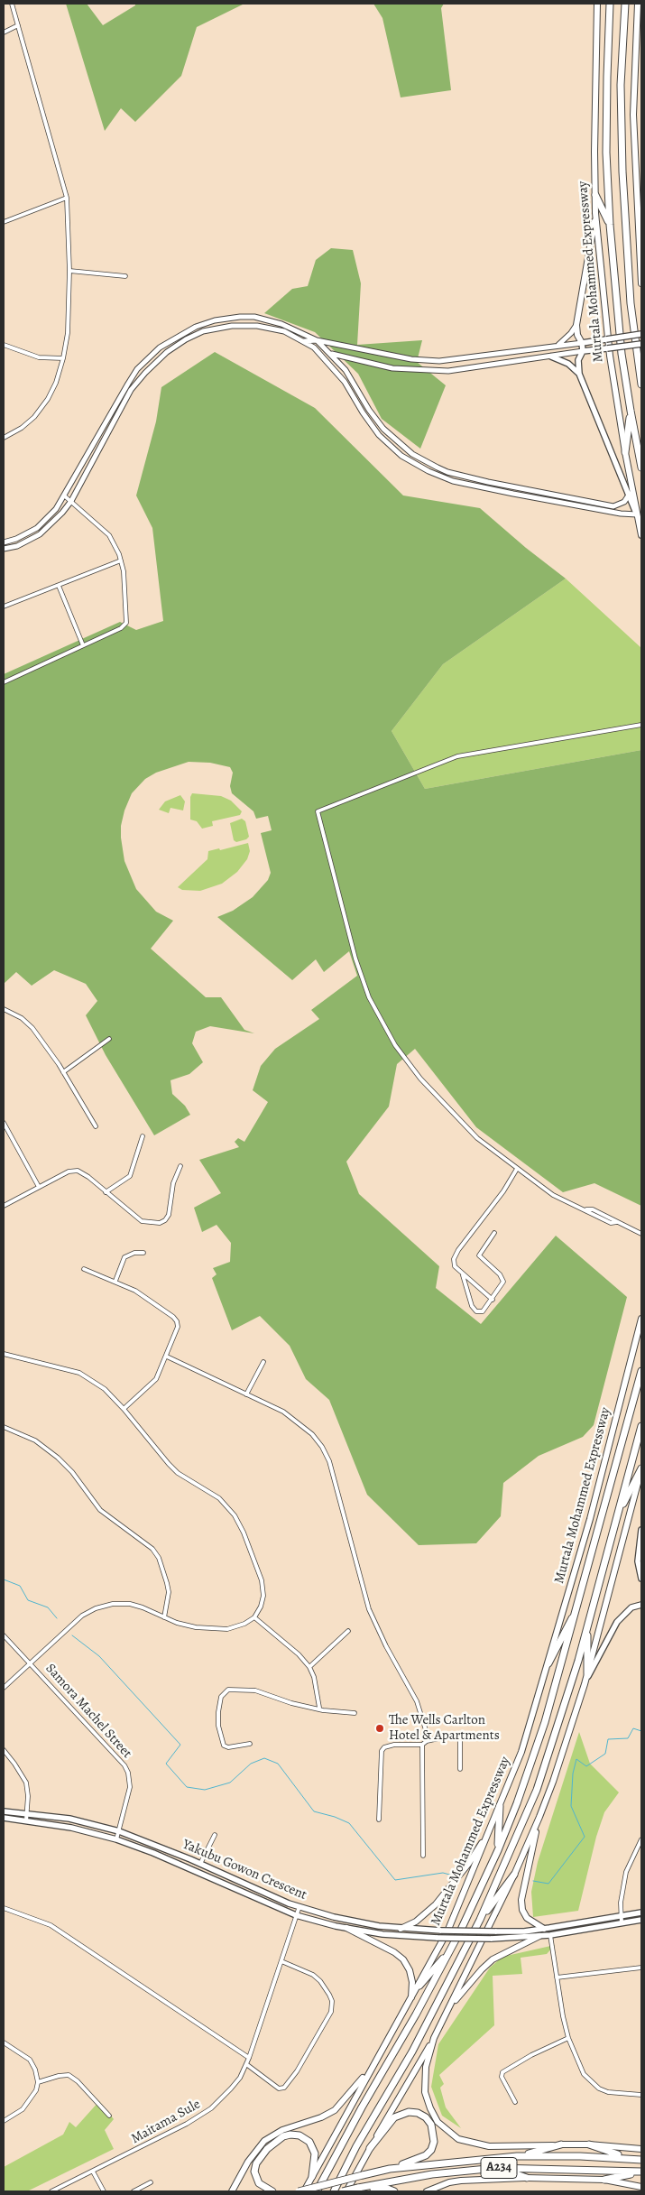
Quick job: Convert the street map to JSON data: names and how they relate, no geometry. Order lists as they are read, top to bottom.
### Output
{
  "streets": {
    "highway": ["Murtala Mohammed Expressway", "A234"],
    "main road": ["Yakubu Gowon Crescent"],
    "street": ["Samora Machel Street", "Maitama Sule"]
  },
  "crossings": [
    ["Samora Machel Street", "Yakubu Gowon Crescent"],
    ["Yakubu Gowon Crescent", "Maitama Sule"]
  ],
  "places": ["The Wells Carlton Hotel & Apartments"]
}
